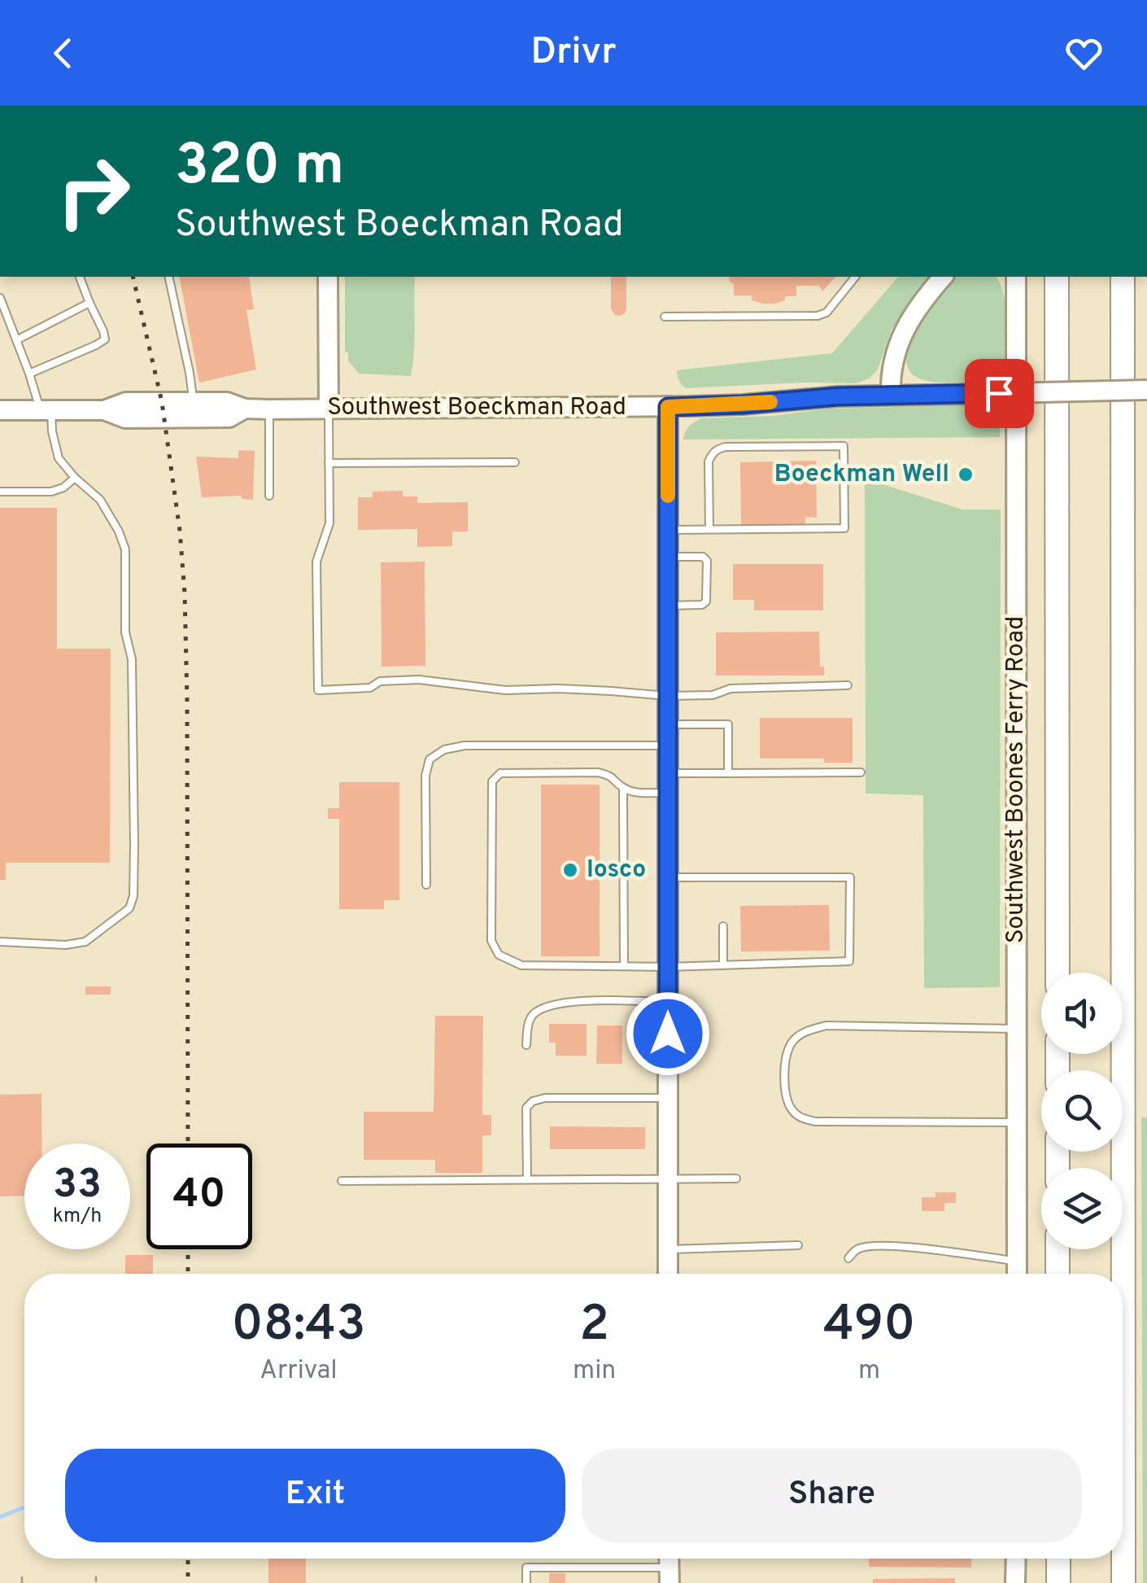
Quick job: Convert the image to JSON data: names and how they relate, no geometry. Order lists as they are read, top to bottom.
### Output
{
  "streets": {
    "street": ["Southwest Boeckman Road", "Southwest Boones Ferry Road"]
  },
  "places": ["Boeckman Well", "Iosco"],
  "page": {
    "header": "Drivr",
    "turn": ["320 m", "Southwest Boeckman Road"],
    "speed": "33 km/h",
    "limit": "40",
    "eta": [
      "08:43",
      "Arrival",
      "2",
      "min",
      "490",
      "m"
    ],
    "buttons": ["Exit", "Share"]
  }
}
